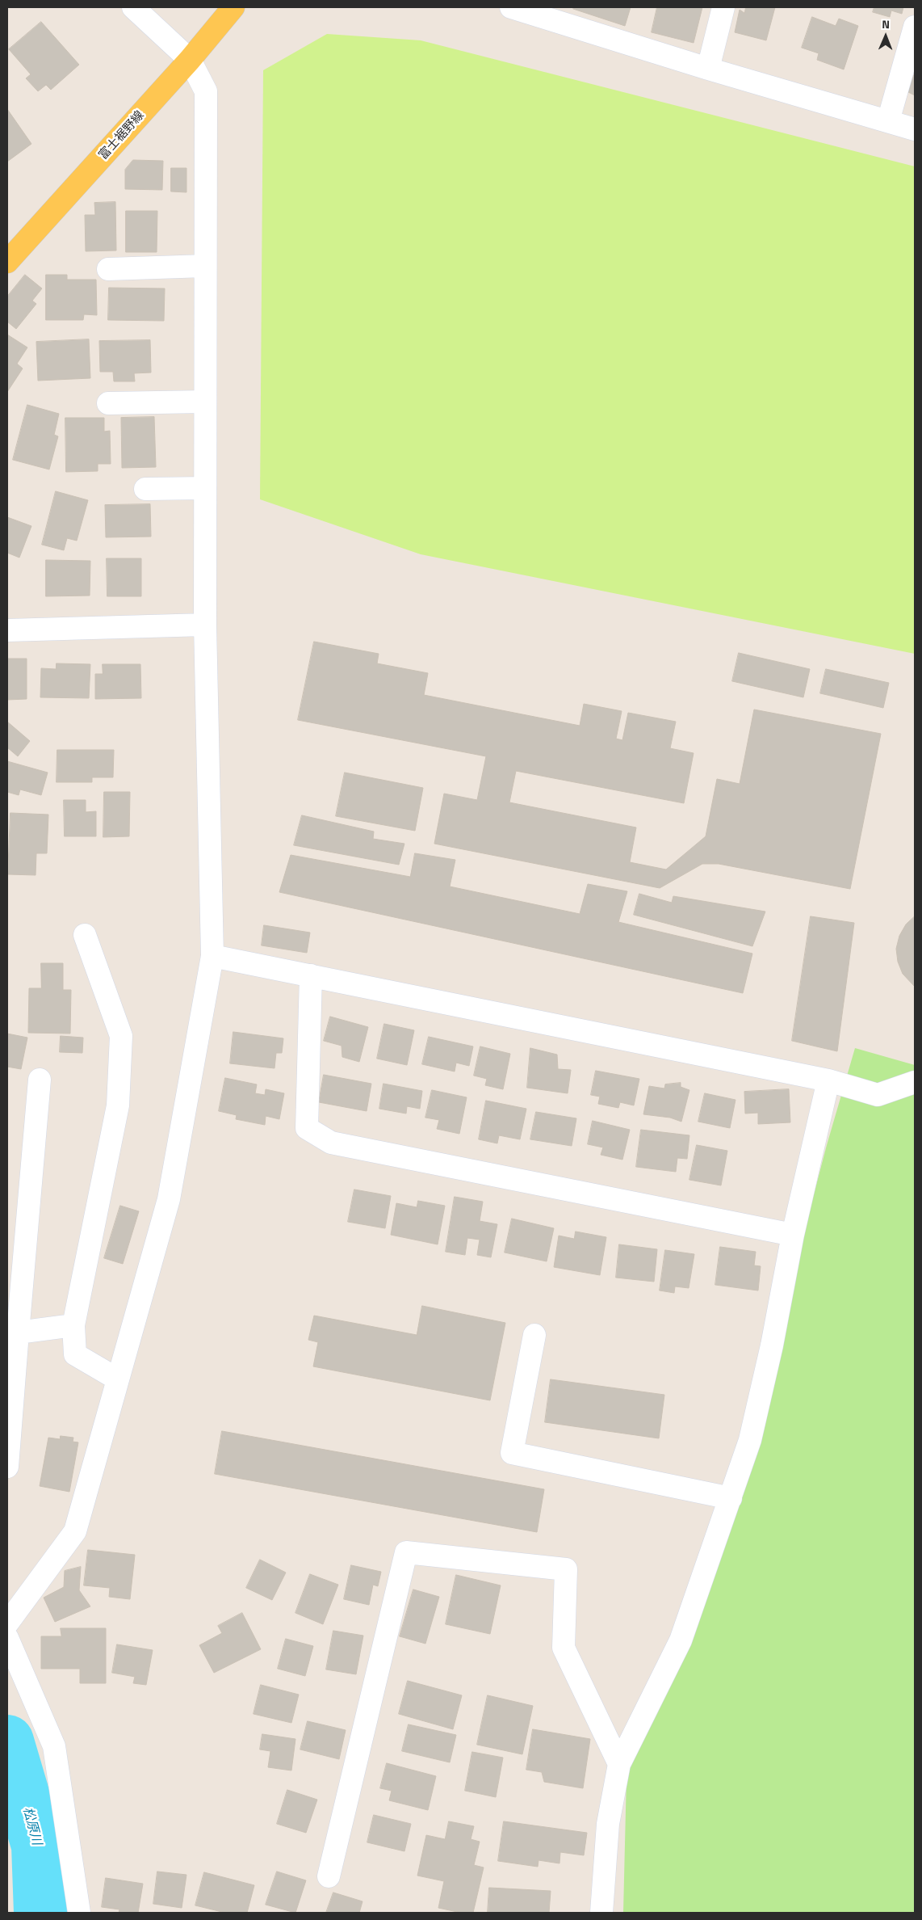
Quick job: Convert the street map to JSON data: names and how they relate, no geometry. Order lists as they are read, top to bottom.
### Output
{
  "streets": {
    "main road": ["富士裾野線"]
  },
  "water": ["松原川"],
  "north": "top"
}
